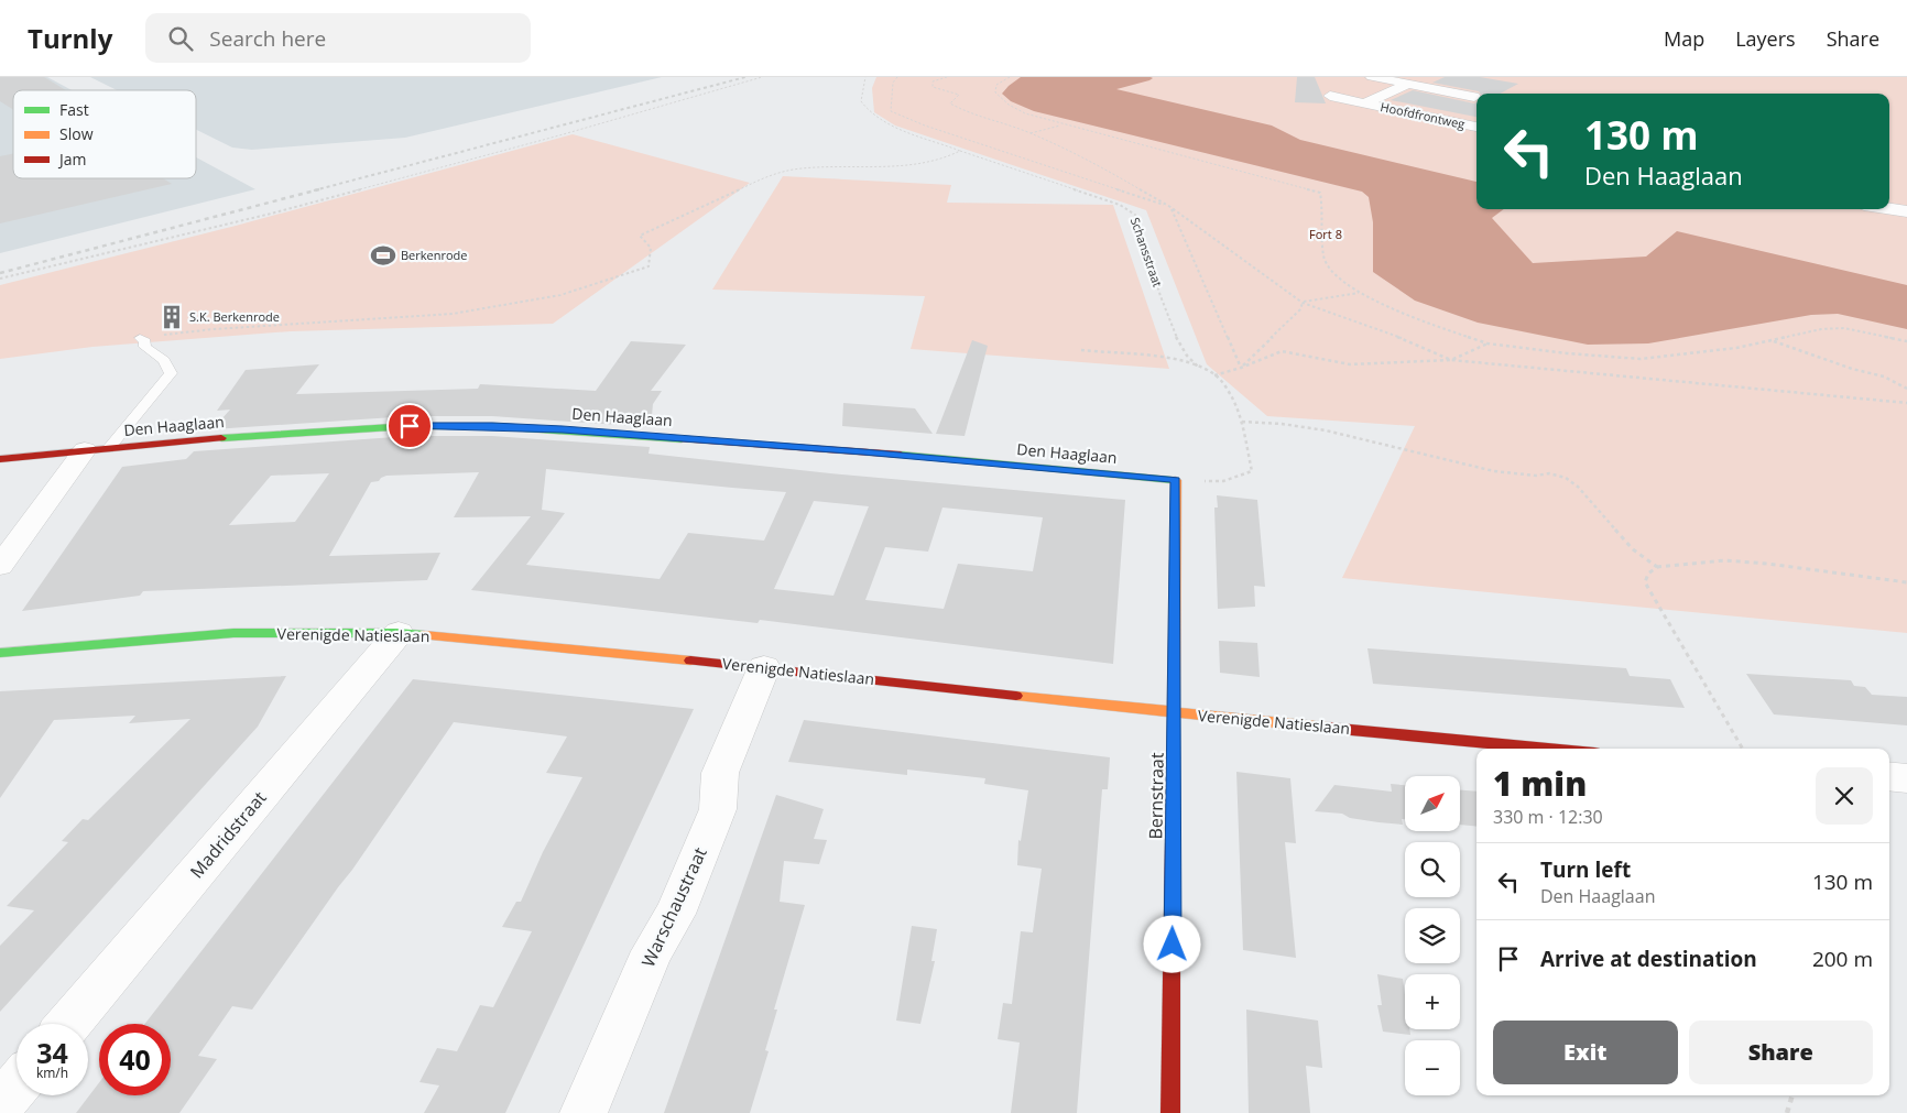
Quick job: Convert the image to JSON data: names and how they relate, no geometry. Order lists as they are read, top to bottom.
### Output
{
  "streets": {
    "street": [
      "Hoofdfrontweg",
      "Den Haaglaan",
      "Verenigde Natieslaan",
      "Bernstraat",
      "Madridstraat",
      "Warschaustraat"
    ],
    "path": ["Schansstraat"]
  },
  "crossings": [
    ["Den Haaglaan", "Bernstraat"],
    ["Verenigde Natieslaan", "Bernstraat"],
    ["Verenigde Natieslaan", "Madridstraat"],
    ["Verenigde Natieslaan", "Warschaustraat"]
  ],
  "parks": ["Fort 8"],
  "places": {
    "sports": ["Berkenrode"],
    "building": ["S.K. Berkenrode"]
  },
  "legend": ["Fast", "Slow", "Jam"],
  "north": "top right",
  "page": {
    "header": "Turnly",
    "search": "Search here",
    "nav": ["Map", "Layers", "Share"],
    "turn": ["130 m", "Den Haaglaan"],
    "heading": ["1 min", "330 m · 12:30"],
    "map_buttons": ["+", "−"],
    "list": [
      {
        "name": "Turn left",
        "note": "Den Haaglaan",
        "value": "130 m"
      },
      {
        "name": "Arrive at destination",
        "value": "200 m"
      }
    ],
    "buttons": ["Exit", "Share"],
    "speed": "34 km/h",
    "limit": "40"
  }
}
